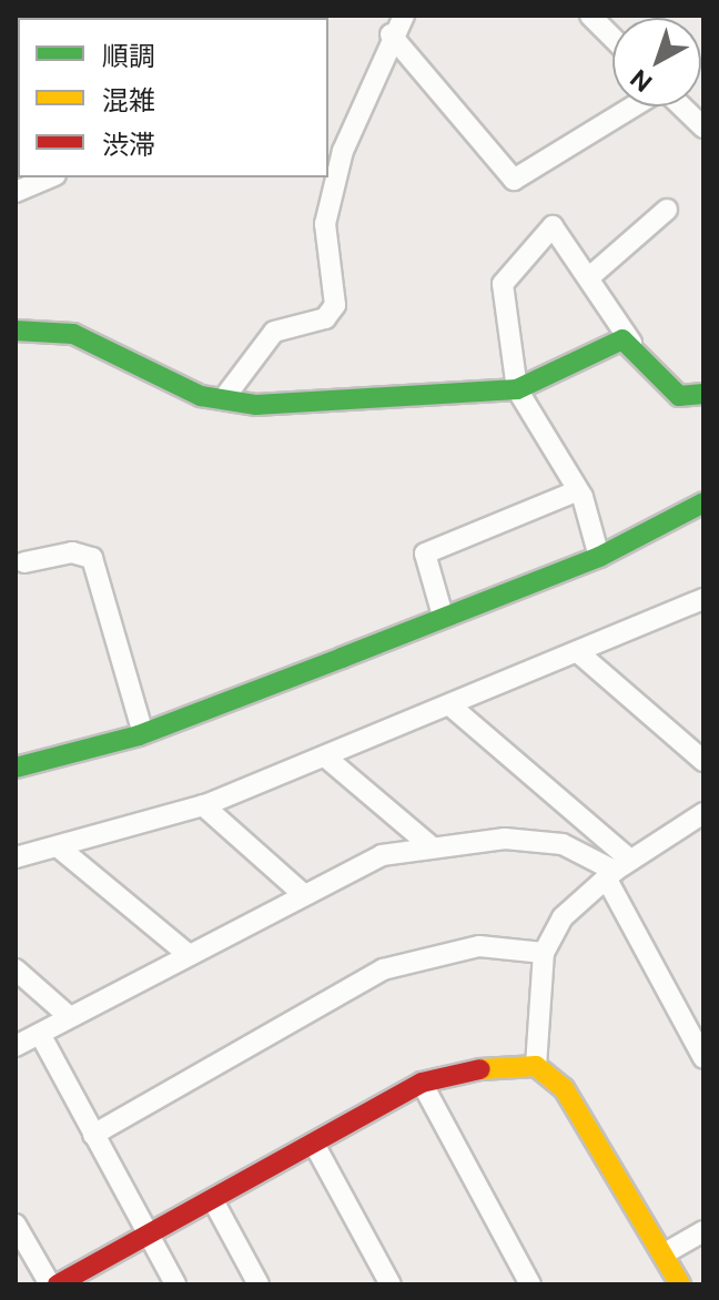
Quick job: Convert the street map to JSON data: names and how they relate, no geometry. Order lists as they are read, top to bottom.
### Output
{
  "legend": ["順調", "混雑", "渋滞"],
  "north": "bottom left"
}
